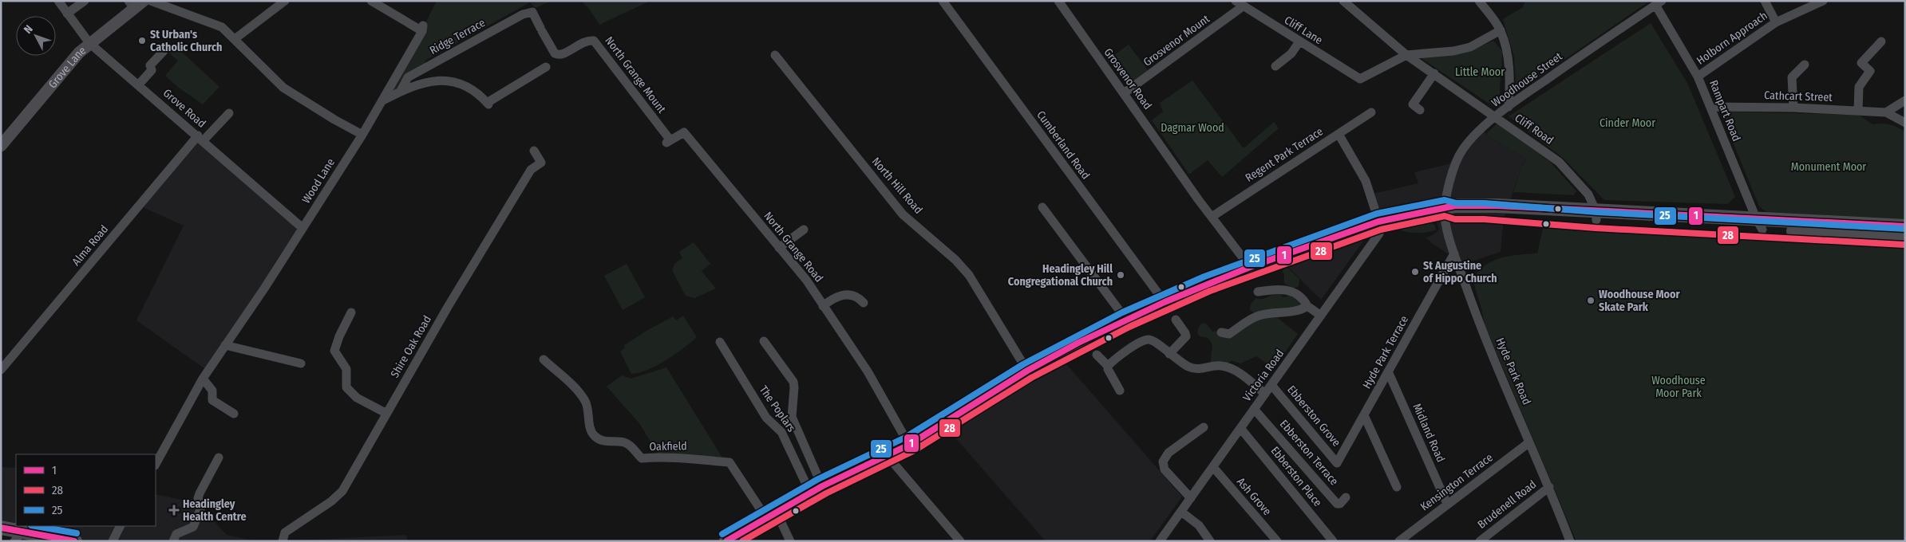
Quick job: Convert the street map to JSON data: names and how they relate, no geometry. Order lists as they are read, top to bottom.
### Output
{
  "streets": {
    "main road": ["Grove Lane"],
    "street": [
      "Cliff Lane",
      "Ridge Terrace",
      "Holborn Approach",
      "Grosvenor Mount",
      "North Grange Mount",
      "Grosvenor Road",
      "Woodhouse Street",
      "Cathcart Street",
      "Grove Road",
      "Rampart Road",
      "Cliff Road",
      "Cumberland Road",
      "Regent Park Terrace",
      "Wood Lane",
      "North Hill Road",
      "Alma Road",
      "North Grange Road",
      "Shire Oak Road",
      "Hyde Park Terrace",
      "Hyde Park Road",
      "Victoria Road",
      "The Poplars",
      "Ebberston Grove",
      "Midland Road",
      "Oakfield",
      "Ebberston Terrace",
      "Ebberston Place",
      "Kensington Terrace",
      "Ash Grove",
      "Brudenell Road"
    ]
  },
  "crossings": [
    ["Cliff Lane", "Grosvenor Mount"],
    ["Cliff Lane", "Cliff Road"],
    ["Ridge Terrace", "North Grange Mount"],
    ["Holborn Approach", "Rampart Road"],
    ["Grosvenor Mount", "Grosvenor Road"],
    ["Grove Lane", "Grove Road"],
    ["North Grange Mount", "North Grange Road"],
    ["Grosvenor Road", "Regent Park Terrace"],
    ["Woodhouse Street", "Rampart Road"],
    ["Woodhouse Street", "Cliff Road"],
    ["Woodhouse Street", "Hyde Park Road"],
    ["Cathcart Street", "Rampart Road"],
    ["Grove Road", "Wood Lane"],
    ["Grove Road", "Alma Road"],
    ["Hyde Park Terrace", "Hyde Park Road"],
    ["Hyde Park Terrace", "Ebberston Grove"],
    ["Hyde Park Terrace", "Midland Road"],
    ["Hyde Park Road", "Kensington Terrace"],
    ["Hyde Park Road", "Brudenell Road"],
    ["Victoria Road", "Ebberston Grove"],
    ["Victoria Road", "Ebberston Terrace"],
    ["Victoria Road", "Ebberston Place"],
    ["Victoria Road", "Ash Grove"],
    ["Midland Road", "Kensington Terrace"]
  ],
  "parks": [
    "Little Moor",
    "Cinder Moor",
    "Dagmar Wood",
    "Monument Moor",
    "Woodhouse Moor Park"
  ],
  "places": {
    "other": [
      "St Urban's Catholic Church",
      "St Augustine of Hippo Church",
      "Headingley Hill Congregational Church",
      "Woodhouse Moor Skate Park"
    ],
    "health": ["Headingley Health Centre"]
  },
  "lines": ["transit line 25", "transit line 1", "transit line 28"],
  "legend": ["1", "28", "25"],
  "north": "top left"
}
